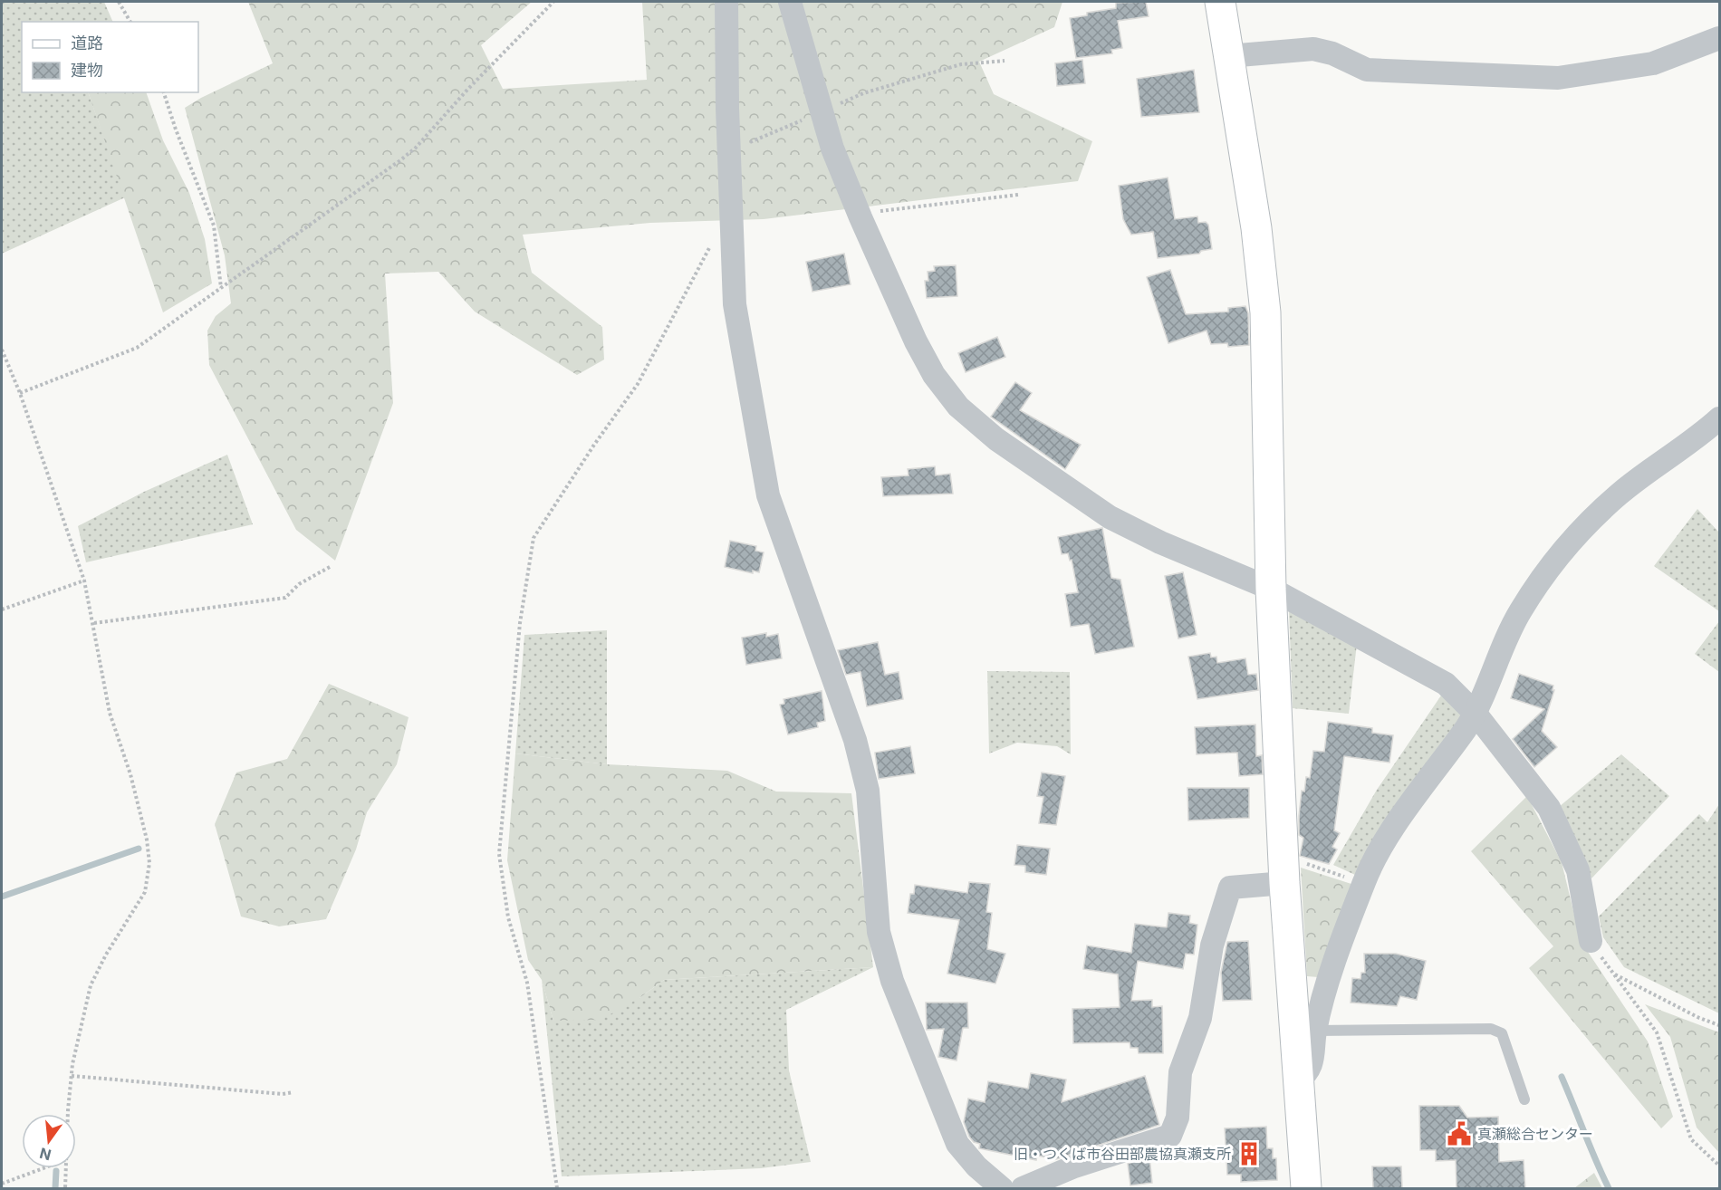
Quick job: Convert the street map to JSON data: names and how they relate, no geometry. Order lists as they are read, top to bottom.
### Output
{
  "places": {
    "public building": ["真瀬総合センター"],
    "building": ["旧・つくば市谷田部農協真瀬支所"]
  },
  "legend": ["道路", "建物"],
  "north": "bottom"
}
